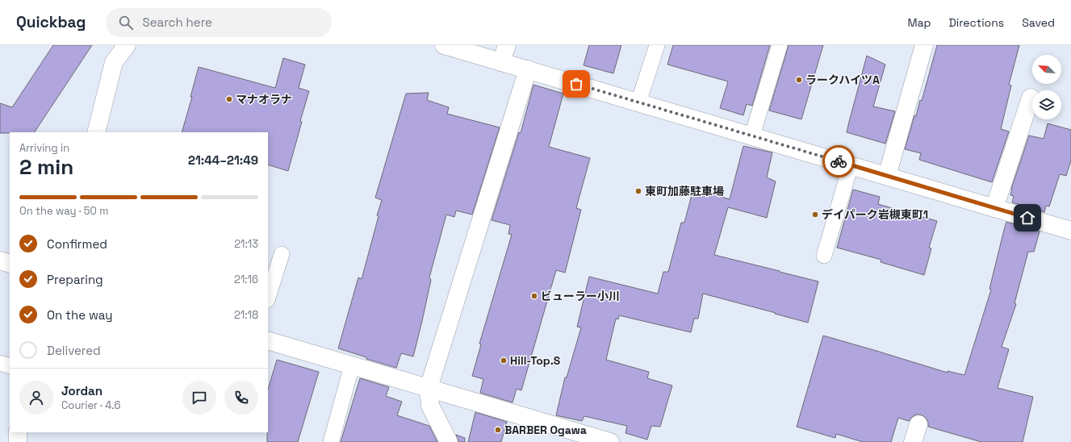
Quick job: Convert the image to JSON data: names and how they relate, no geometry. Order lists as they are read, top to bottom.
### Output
{
  "places": [
    "ラークハイツA",
    "マナオラナ",
    "東町加藤駐車場",
    "デイパーク岩槻東町1",
    "ビューラー小川",
    "Hill-Top.S",
    "BARBER Ogawa"
  ],
  "north": "top left",
  "page": {
    "header": "Quickbag",
    "search": "Search here",
    "nav": ["Map", "Directions", "Saved"],
    "heading": ["2 min", "Arriving in", "21:44–21:49"],
    "panel": ["Jordan", "Courier · 4.6"],
    "bar": "On the way · 50 m",
    "list": [
      ["Confirmed", "21:13"],
      ["Preparing", "21:16"],
      ["On the way", "21:18"],
      "Delivered"
    ]
  }
}
